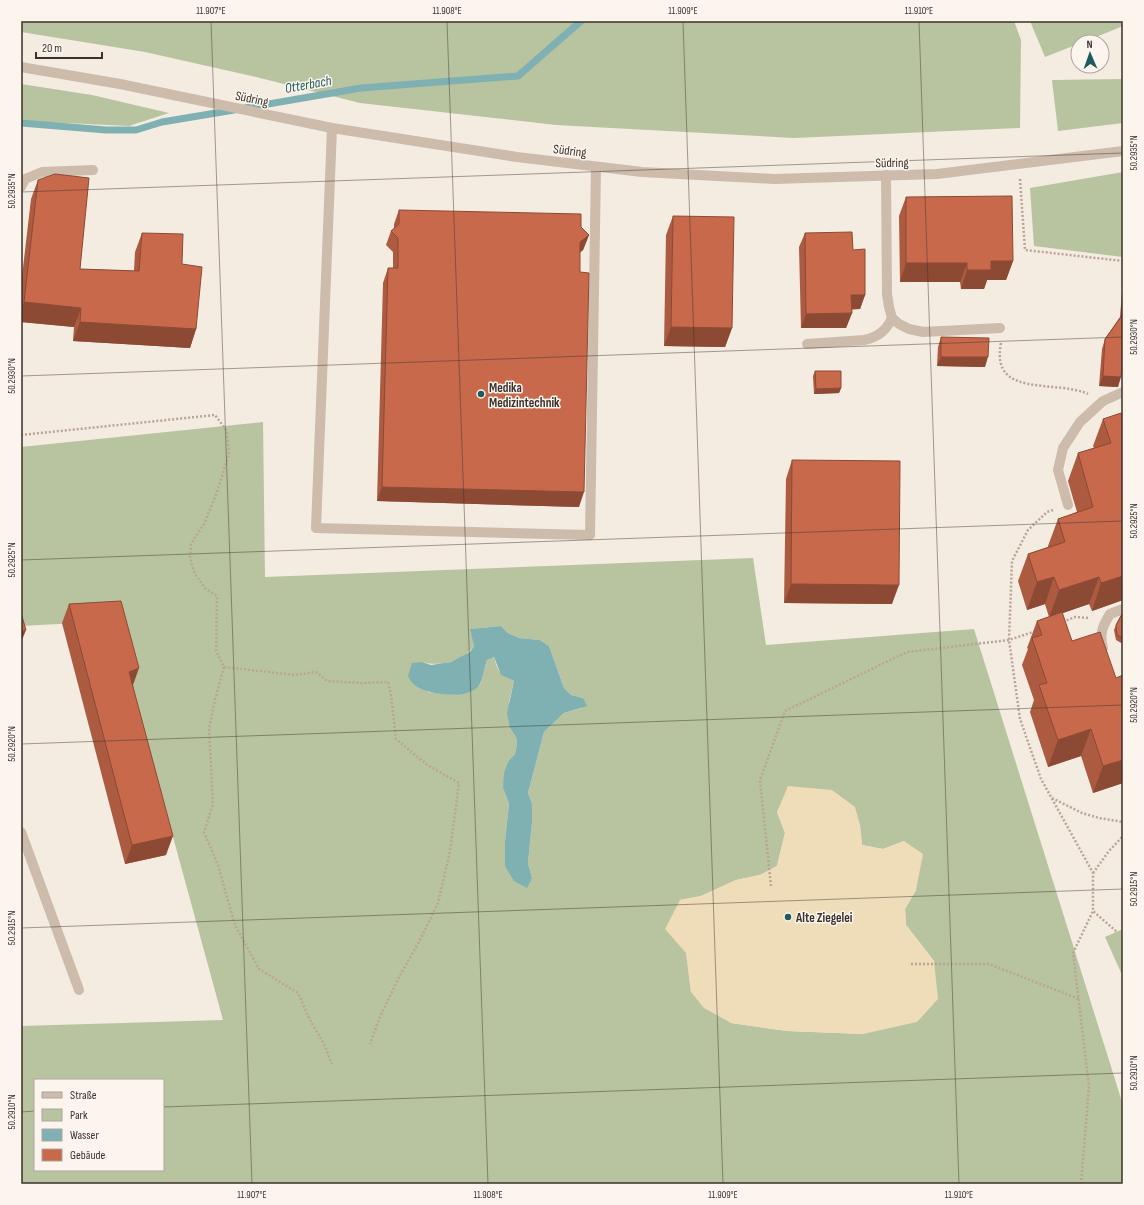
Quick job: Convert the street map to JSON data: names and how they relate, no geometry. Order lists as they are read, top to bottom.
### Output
{
  "streets": {
    "street": ["Südring"]
  },
  "water": ["Otterbach"],
  "places": ["Medika Medizintechnik", "Alte Ziegelei"],
  "legend": [
    "Straße",
    "Park",
    "Wasser",
    "Gebäude"
  ],
  "scale_bar": "20 m",
  "north": "top",
  "coordinates": [
    "11.907°E",
    "11.908°E",
    "11.909°E",
    "11.910°E",
    "50.2935°N",
    "50.2930°N",
    "50.2925°N",
    "50.2920°N",
    "50.2915°N",
    "50.2910°N"
  ]
}
